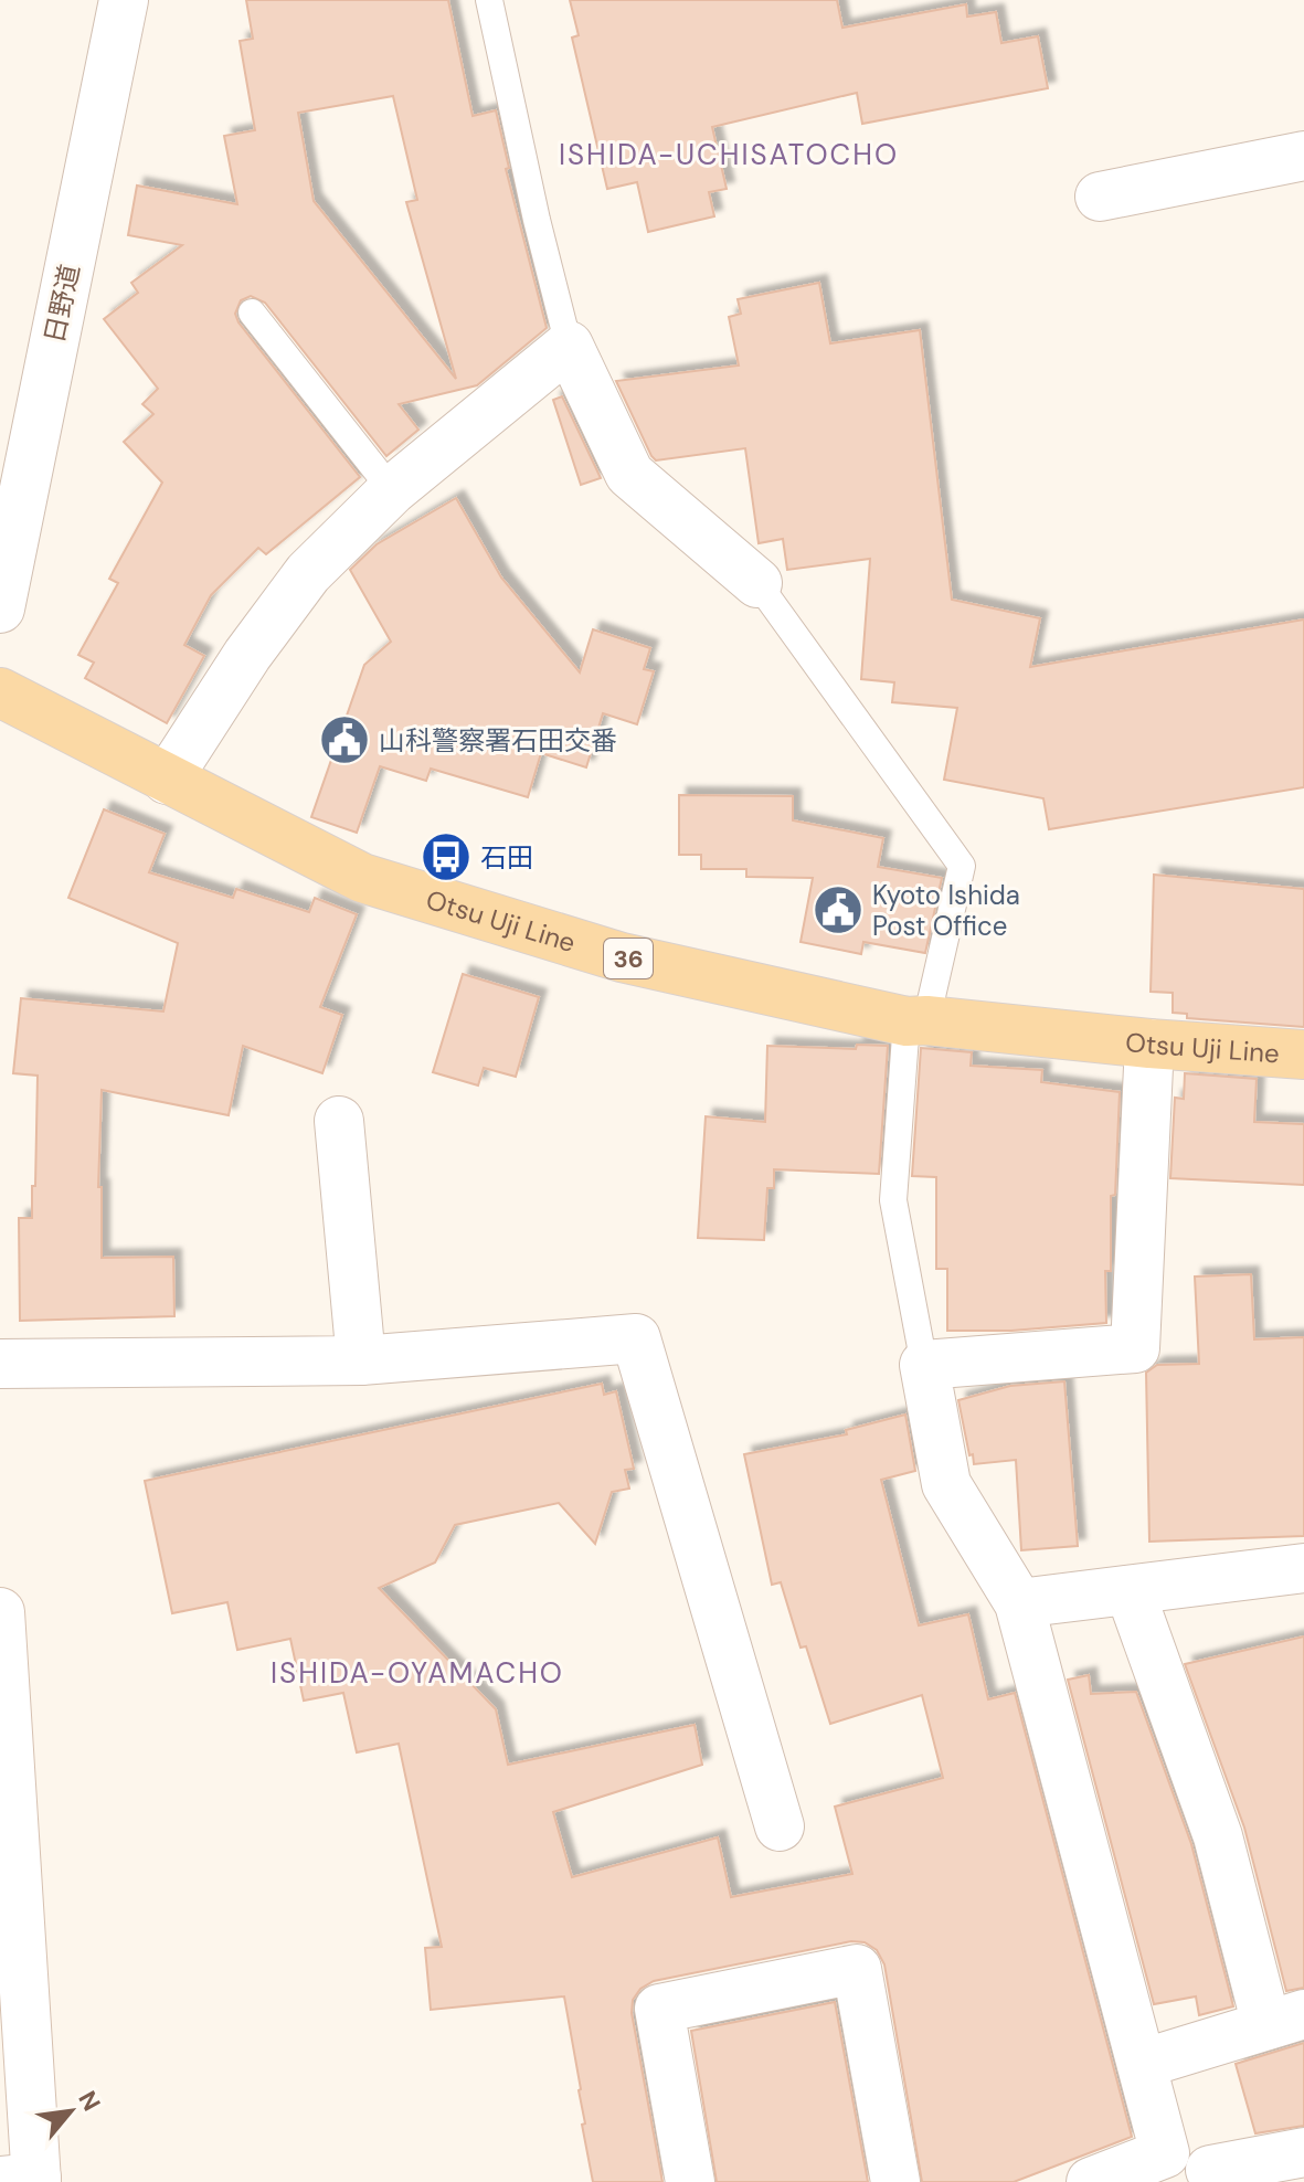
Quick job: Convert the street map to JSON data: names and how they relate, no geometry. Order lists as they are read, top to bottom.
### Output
{
  "streets": {
    "main road": ["Otsu Uji Line", "36"],
    "street": ["日野道"]
  },
  "districts": ["ISHIDA-UCHISATOCHO", "ISHIDA-OYAMACHO"],
  "places": {
    "public building": ["山科警察署石田交番", "Kyoto Ishida Post Office"],
    "bus stop": ["石田"]
  },
  "north": "top right"
}
